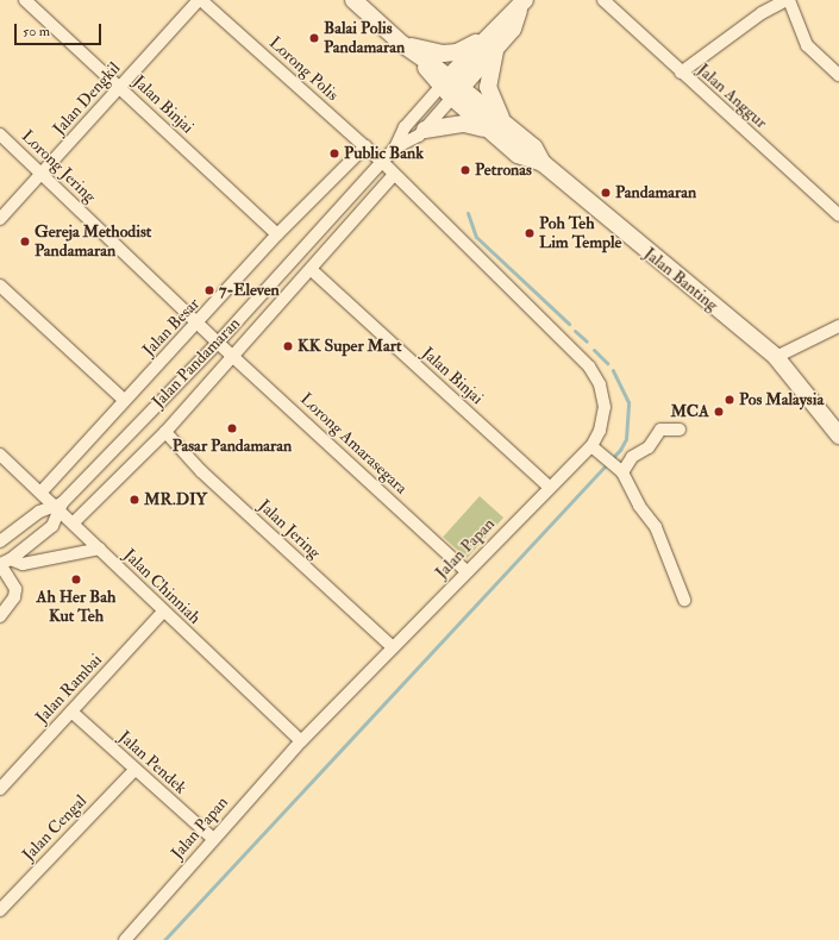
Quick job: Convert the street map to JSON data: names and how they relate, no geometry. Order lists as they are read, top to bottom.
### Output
{
  "streets": {
    "main road": ["Jalan Banting"],
    "street": [
      "Lorong Polis",
      "Jalan Anggur",
      "Jalan Dengkil",
      "Jalan Binjai",
      "Lorong Jering",
      "Jalan Besar",
      "Jalan Pandamaran",
      "Lorong Amarasegara",
      "Jalan Jering",
      "Jalan Papan",
      "Jalan Chinniah",
      "Jalan Rambai",
      "Jalan Pendek",
      "Jalan Cengal"
    ]
  },
  "crossings": [
    ["Lorong Polis", "Jalan Dengkil"],
    ["Lorong Polis", "Jalan Besar"],
    ["Lorong Polis", "Jalan Pandamaran"],
    ["Lorong Polis", "Jalan Papan"],
    ["Jalan Dengkil", "Jalan Binjai"],
    ["Jalan Dengkil", "Lorong Jering"],
    ["Jalan Binjai", "Jalan Besar"],
    ["Jalan Binjai", "Jalan Papan"],
    ["Lorong Jering", "Jalan Besar"],
    ["Lorong Jering", "Jalan Pandamaran"],
    ["Lorong Jering", "Lorong Amarasegara"],
    ["Jalan Banting", "Jalan Pandamaran"],
    ["Jalan Besar", "Jalan Chinniah"],
    ["Jalan Pandamaran", "Lorong Amarasegara"],
    ["Jalan Pandamaran", "Jalan Chinniah"],
    ["Lorong Amarasegara", "Jalan Papan"],
    ["Jalan Jering", "Jalan Papan"],
    ["Jalan Papan", "Jalan Chinniah"],
    ["Jalan Papan", "Jalan Pendek"],
    ["Jalan Chinniah", "Jalan Rambai"],
    ["Jalan Rambai", "Jalan Pendek"],
    ["Jalan Pendek", "Jalan Cengal"]
  ],
  "places": [
    "Balai Polis Pandamaran",
    "Public Bank",
    "Petronas",
    "Pandamaran",
    "Poh Teh Lim Temple",
    "Gereja Methodist Pandamaran",
    "7-Eleven",
    "KK Super Mart",
    "Pos Malaysia",
    "MCA",
    "Pasar Pandamaran",
    "MR.DIY",
    "Ah Her Bah Kut Teh"
  ],
  "scale_bar": "50 m"
}
